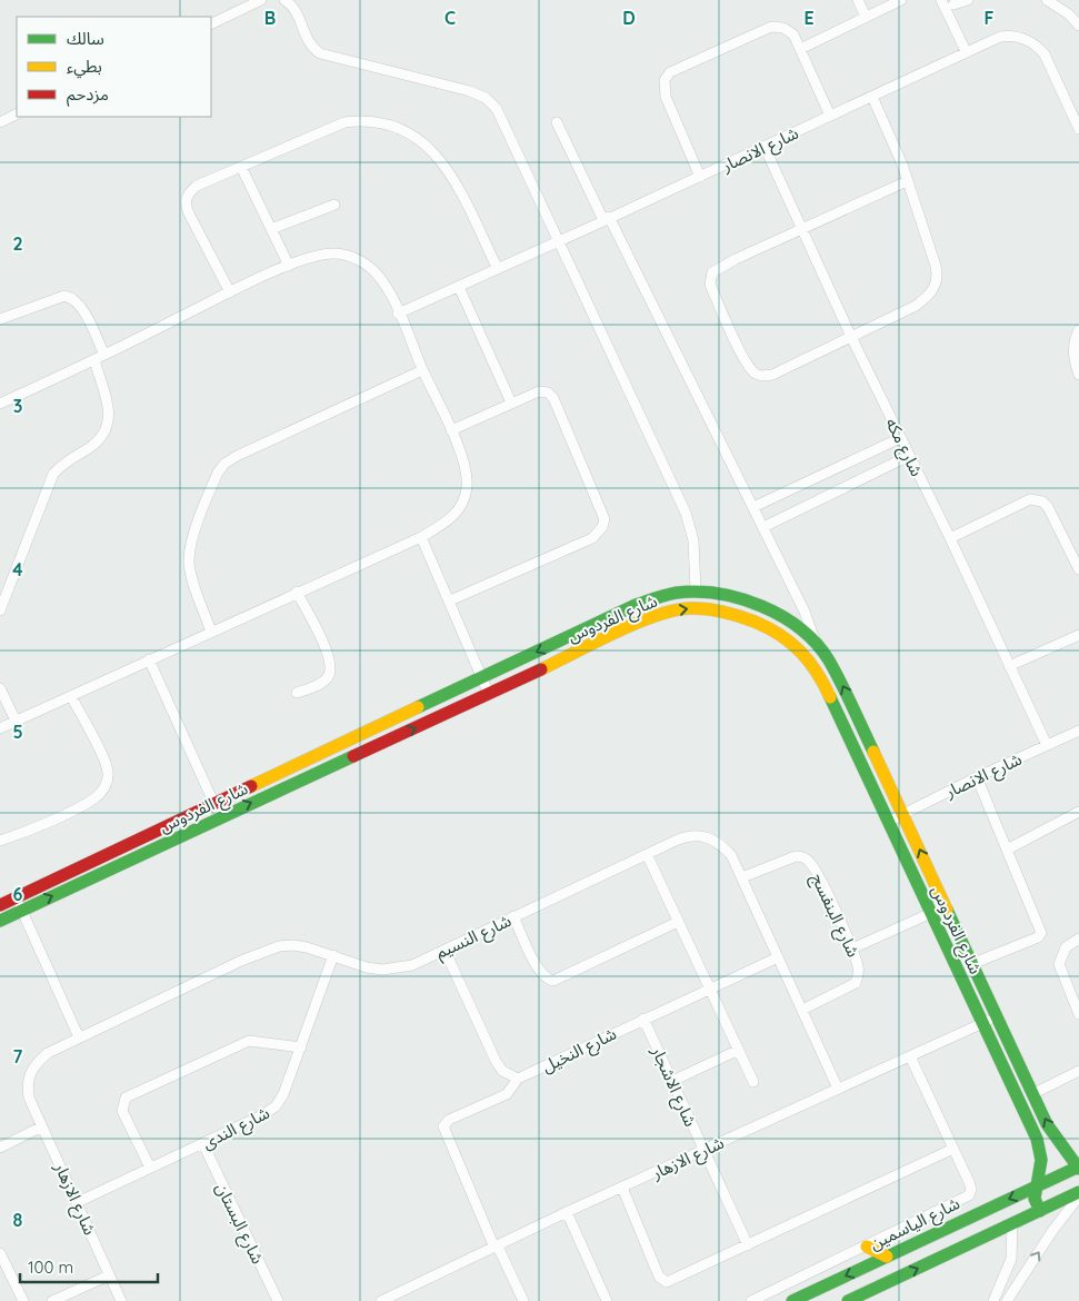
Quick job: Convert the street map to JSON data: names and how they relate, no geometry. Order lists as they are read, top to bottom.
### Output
{
  "streets": {
    "street": [
      "شارع الانصار",
      "شارع مكه",
      "شارع الفردوس",
      "شارع البنفسج",
      "شارع النسيم",
      "شارع النخيل",
      "شارع الاشجار",
      "شارع الندى",
      "شارع الازهار",
      "شارع البستان",
      "شارع الياسمين"
    ]
  },
  "crossings": [
    ["شارع الانصار", "شارع مكه"],
    ["شارع الانصار", "شارع الفردوس"],
    ["شارع الفردوس", "شارع الازهار"],
    ["شارع البنفسج", "شارع النسيم"],
    ["شارع النسيم", "شارع النخيل"],
    ["شارع النسيم", "شارع الندى"],
    ["شارع النسيم", "شارع الازهار"],
    ["شارع النخيل", "شارع الاشجار"],
    ["شارع النخيل", "شارع الازهار"],
    ["شارع الاشجار", "شارع الازهار"],
    ["شارع الندى", "شارع الازهار"],
    ["شارع الندى", "شارع البستان"],
    ["شارع الازهار", "شارع الياسمين"]
  ],
  "legend": ["سالك", "بطيء", "مزدحم"],
  "scale_bar": "100 m",
  "grid": {
    "columns": [
      "B",
      "C",
      "D",
      "E",
      "F"
    ],
    "rows": [
      "2",
      "3",
      "4",
      "5",
      "6",
      "7",
      "8"
    ]
  }
}
